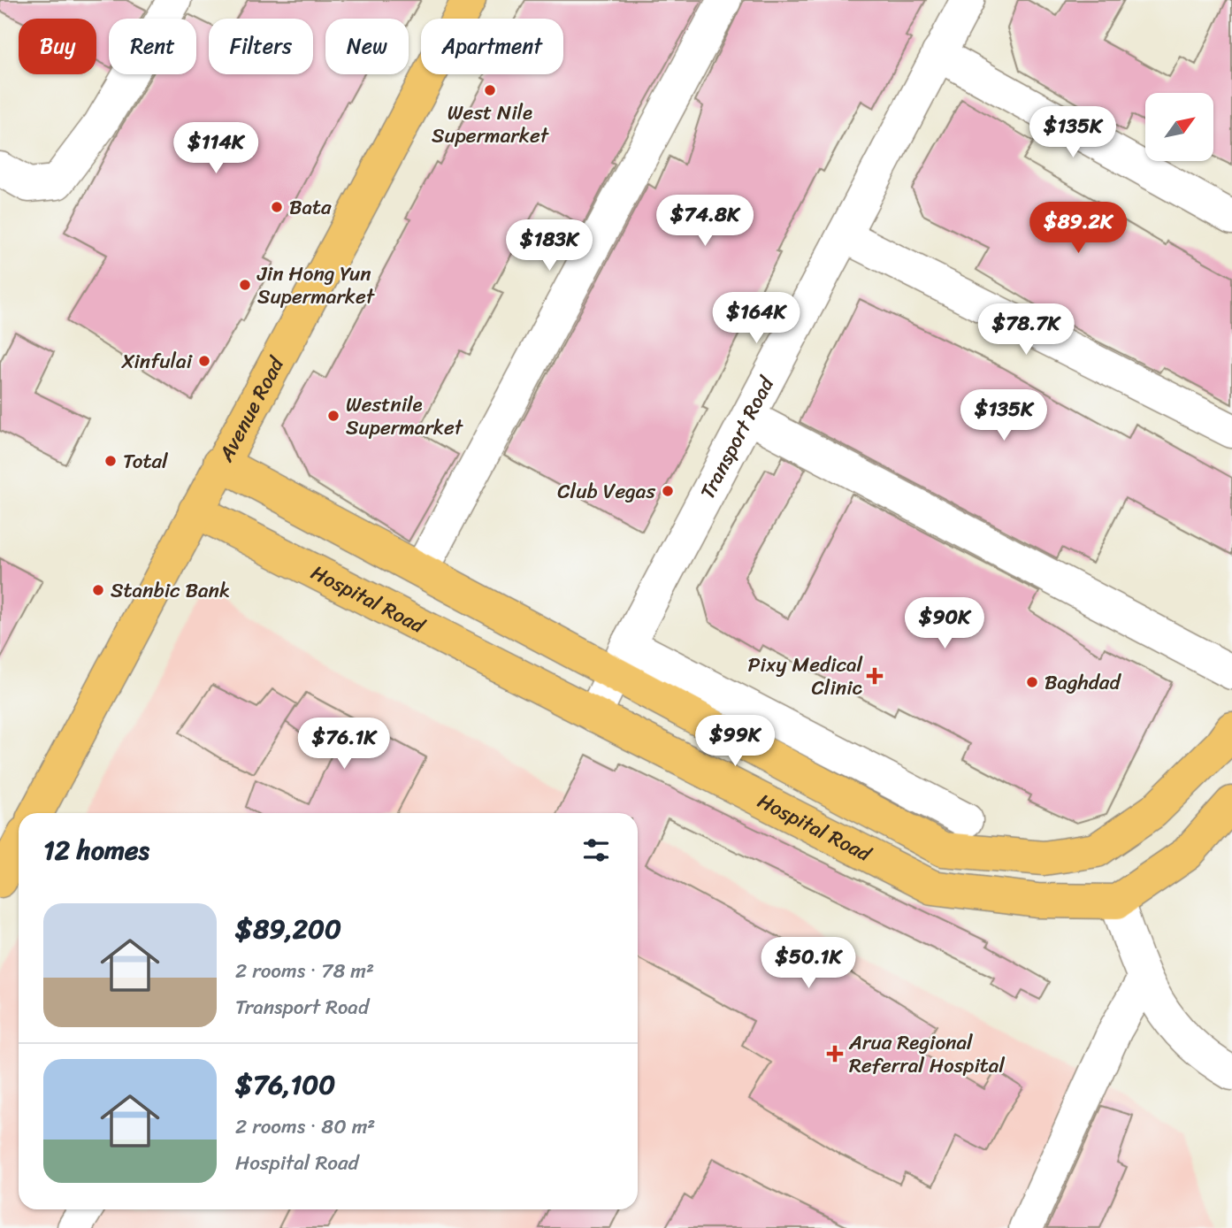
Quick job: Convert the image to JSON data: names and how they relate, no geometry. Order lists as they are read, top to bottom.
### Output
{
  "streets": {
    "main road": ["Avenue Road", "Hospital Road"],
    "street": ["Transport Road"]
  },
  "crossings": [
    ["Avenue Road", "Hospital Road"],
    ["Transport Road", "Hospital Road"]
  ],
  "places": {
    "other": [
      "West Nile Supermarket",
      "Bata",
      "Jin Hong Yun Supermarket",
      "Xinfulai",
      "Westnile Supermarket",
      "Total",
      "Club Vegas",
      "Stanbic Bank",
      "Baghdad"
    ],
    "health": ["Pixy Medical Clinic", "Arua Regional Referral Hospital"]
  },
  "north": "top right",
  "page": {
    "chip": [
      "Buy",
      "Rent",
      "Filters",
      "New",
      "Apartment"
    ],
    "price": [
      "$135K",
      "$114K",
      "$74.8K",
      "$89.2K",
      "$183K",
      "$164K",
      "$78.7K",
      "$135K",
      "$90K",
      "$99K",
      "$76.1K",
      "$50.1K"
    ],
    "heading": "12 homes",
    "list": [
      {
        "name": "$89,200",
        "note": "2 rooms · 78 m² · Transport Road"
      },
      {
        "name": "$76,100",
        "note": "2 rooms · 80 m² · Hospital Road"
      }
    ]
  }
}
